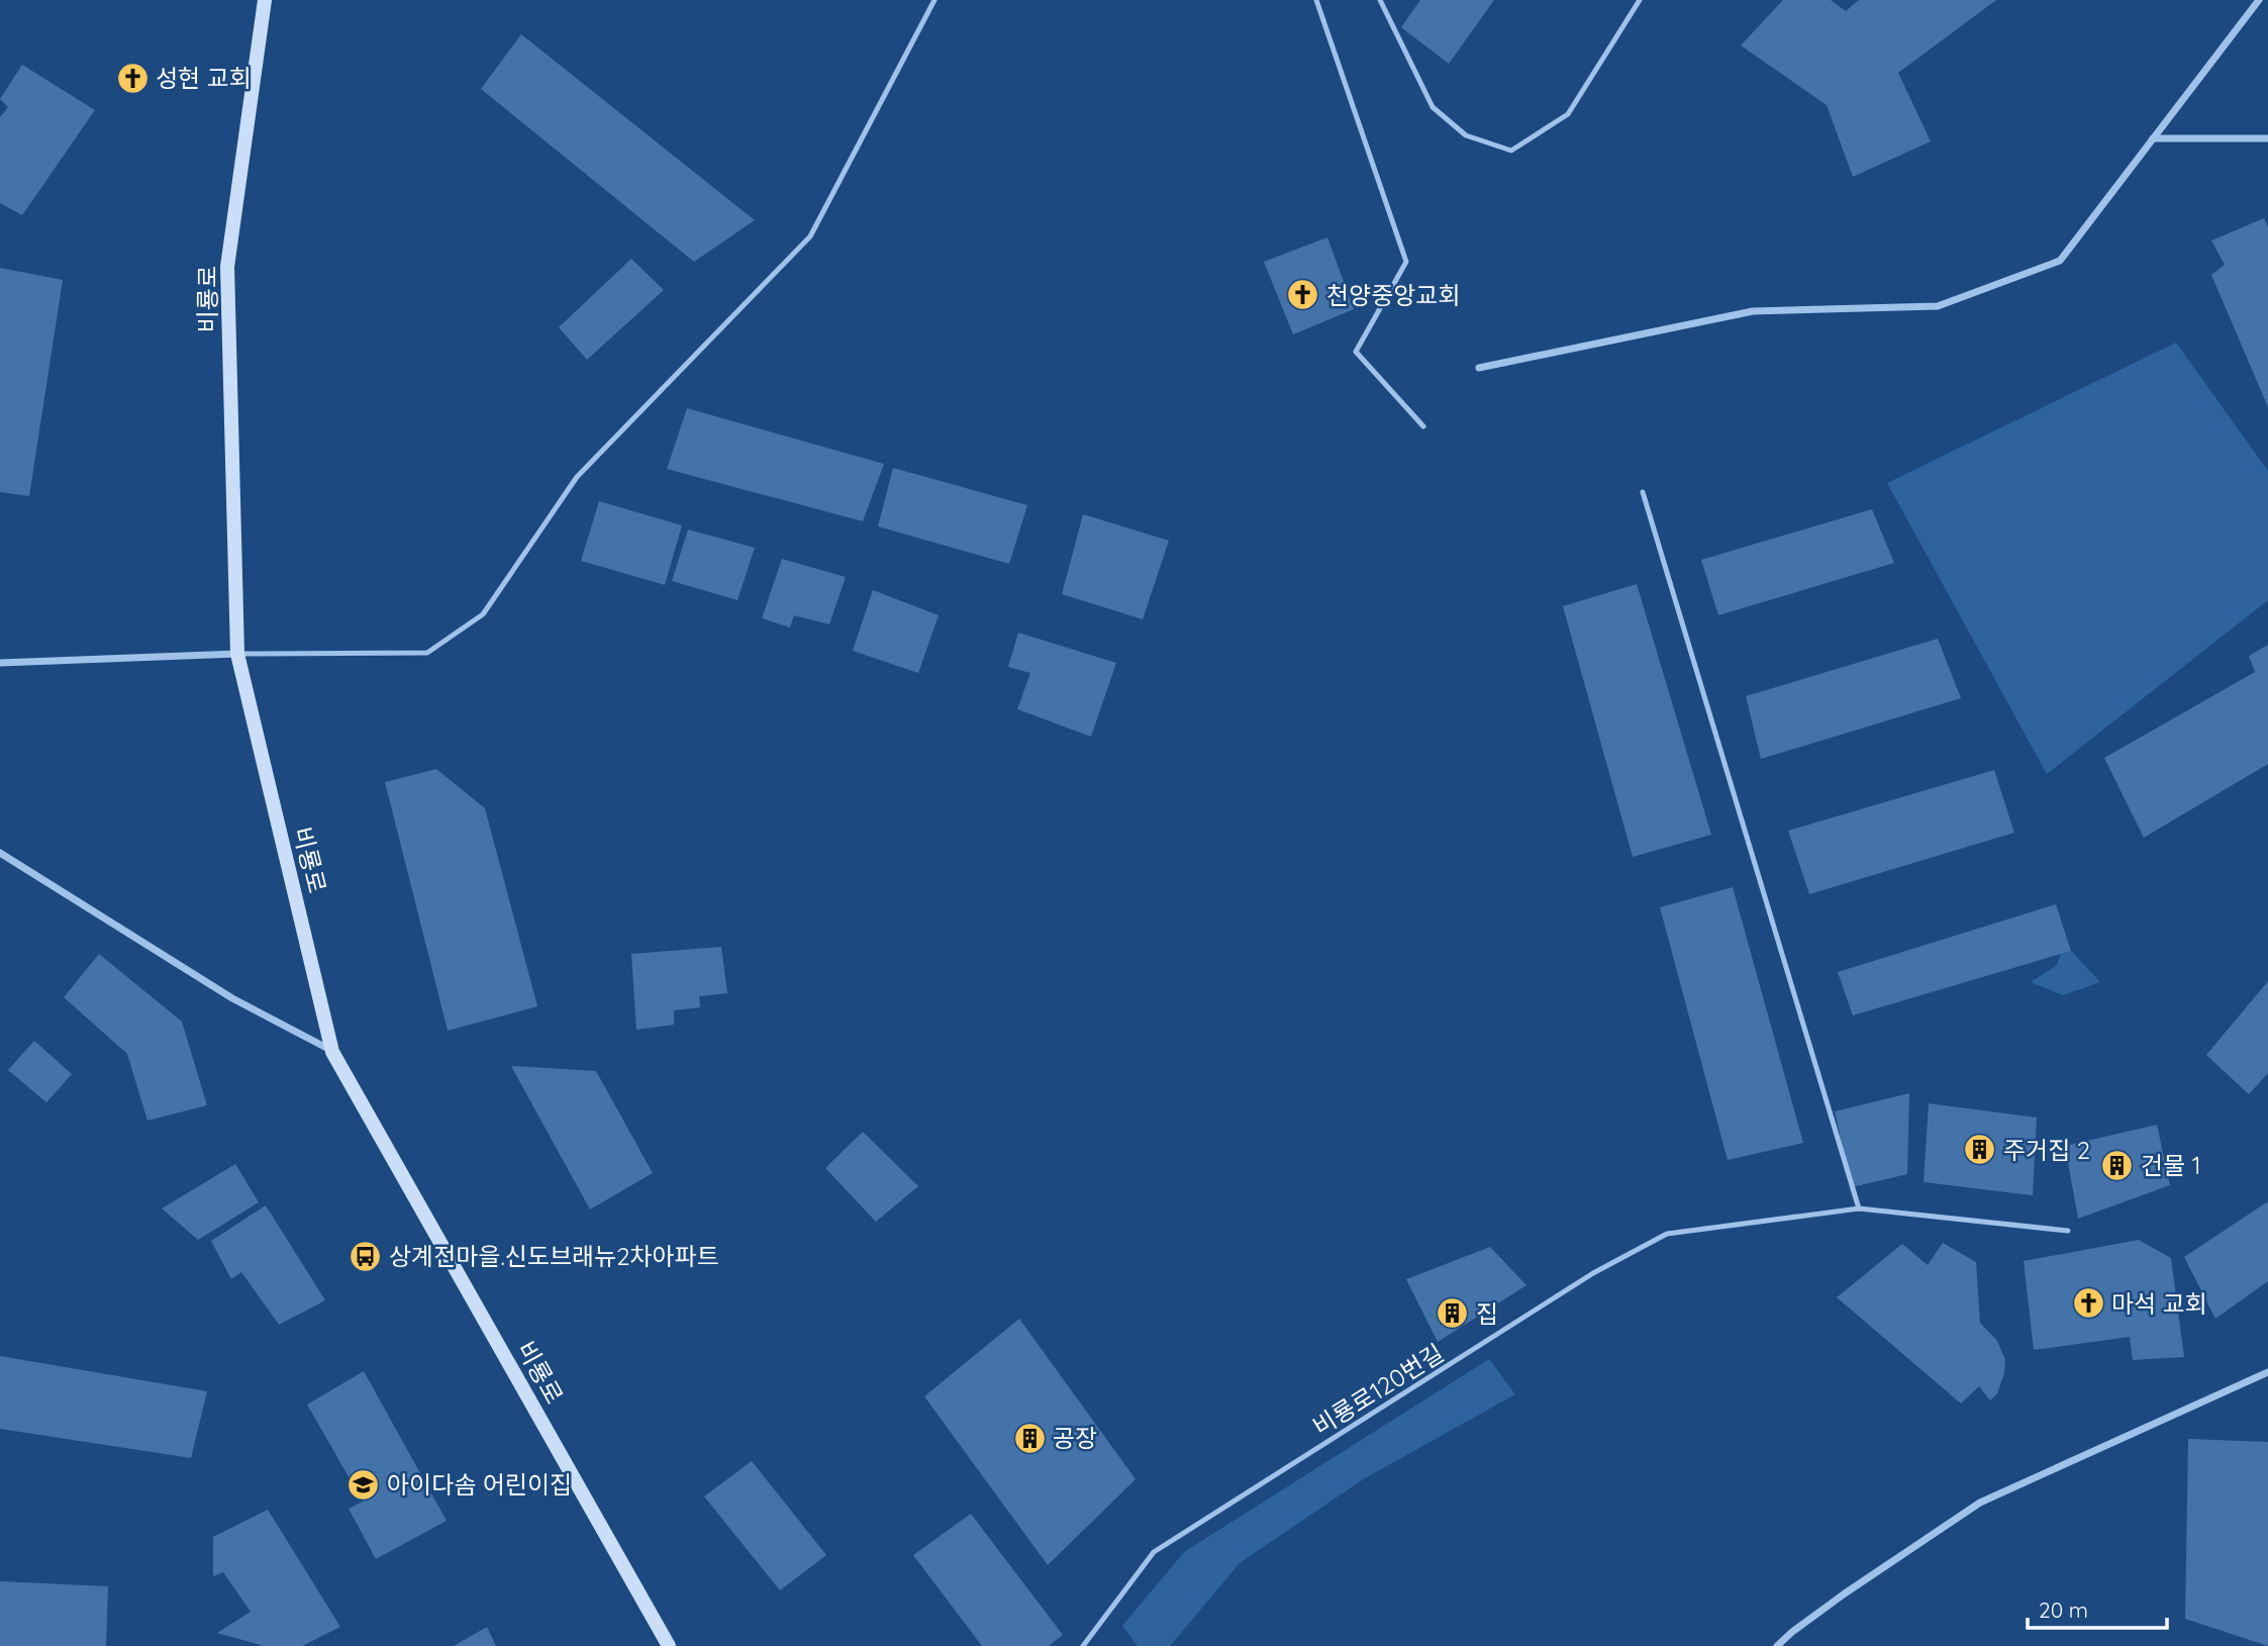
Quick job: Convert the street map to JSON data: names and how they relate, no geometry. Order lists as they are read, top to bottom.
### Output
{
  "streets": {
    "main road": ["비룡로"],
    "lane": ["비룡로120번길"]
  },
  "places": {
    "church": ["성현 교회", "천양중앙교회", "마석 교회"],
    "building": [
      "주거집 2",
      "건물 1",
      "집",
      "공장"
    ],
    "bus stop": ["상계전마을.신도브래뉴2차아파트"],
    "school or university": ["아이다솜 어린이집"]
  },
  "scale_bar": "20 m"
}
